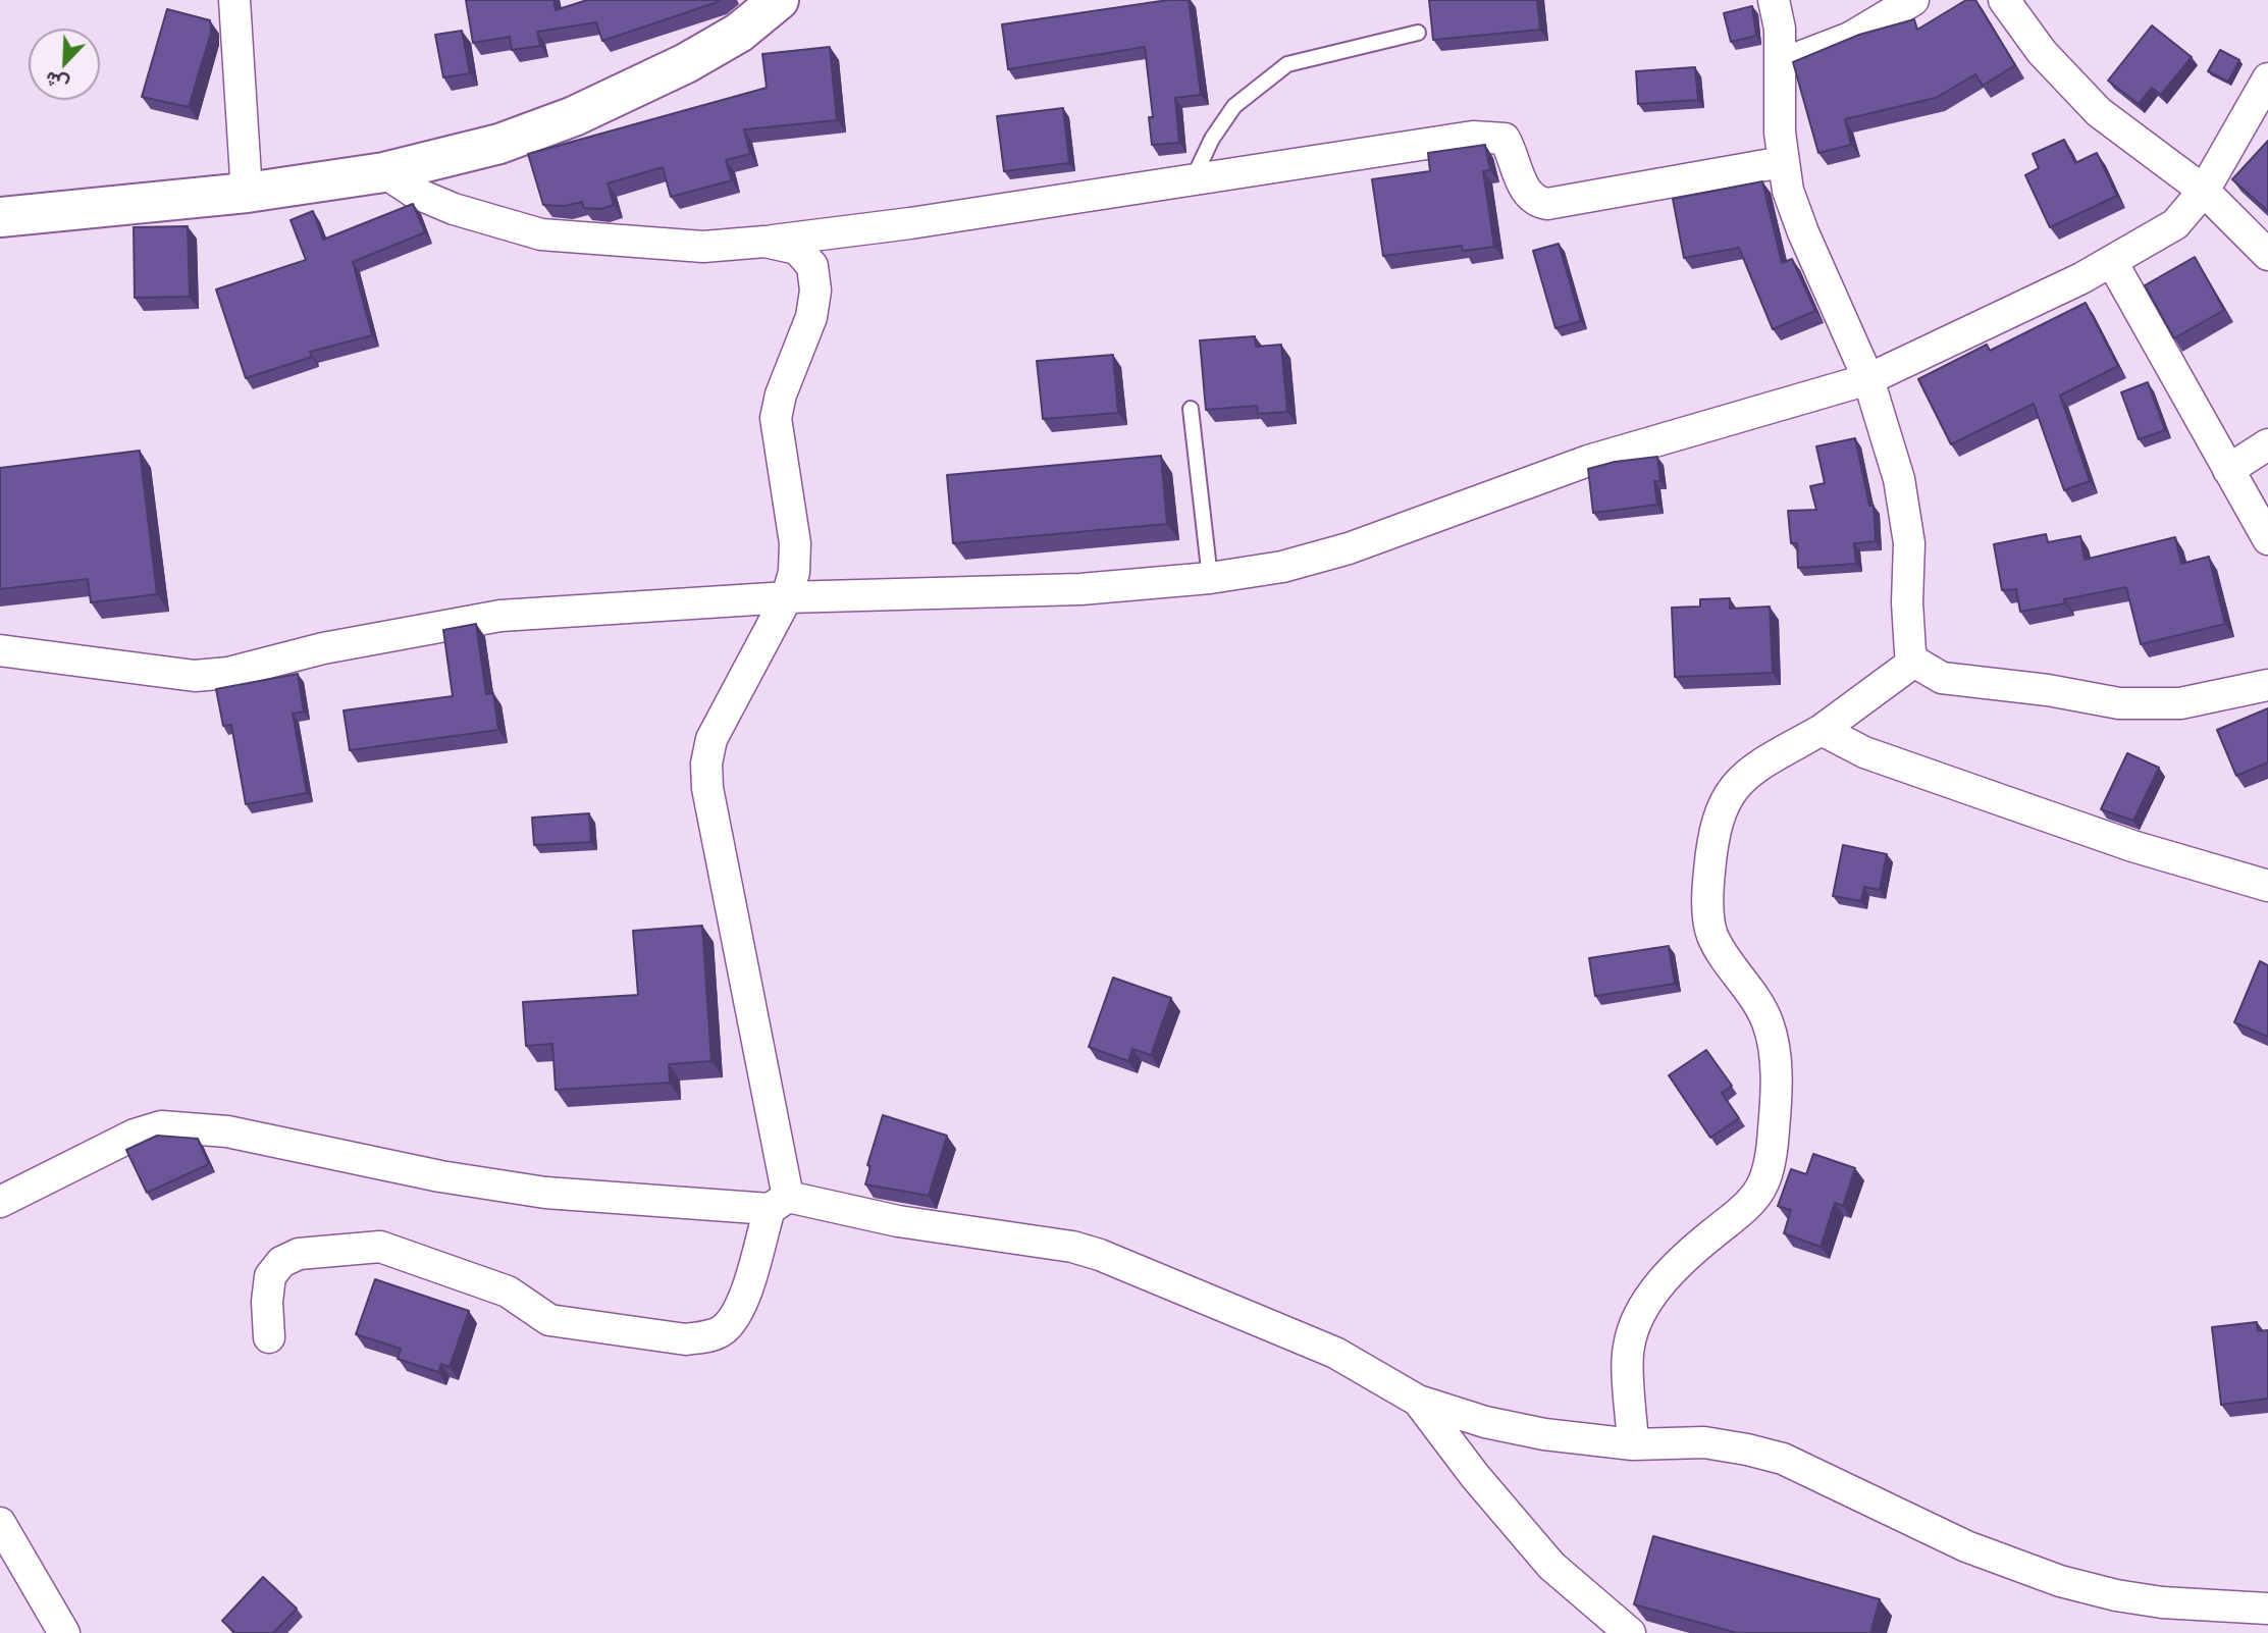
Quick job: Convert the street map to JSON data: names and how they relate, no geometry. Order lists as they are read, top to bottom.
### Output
{
  "north": "bottom left"
}
